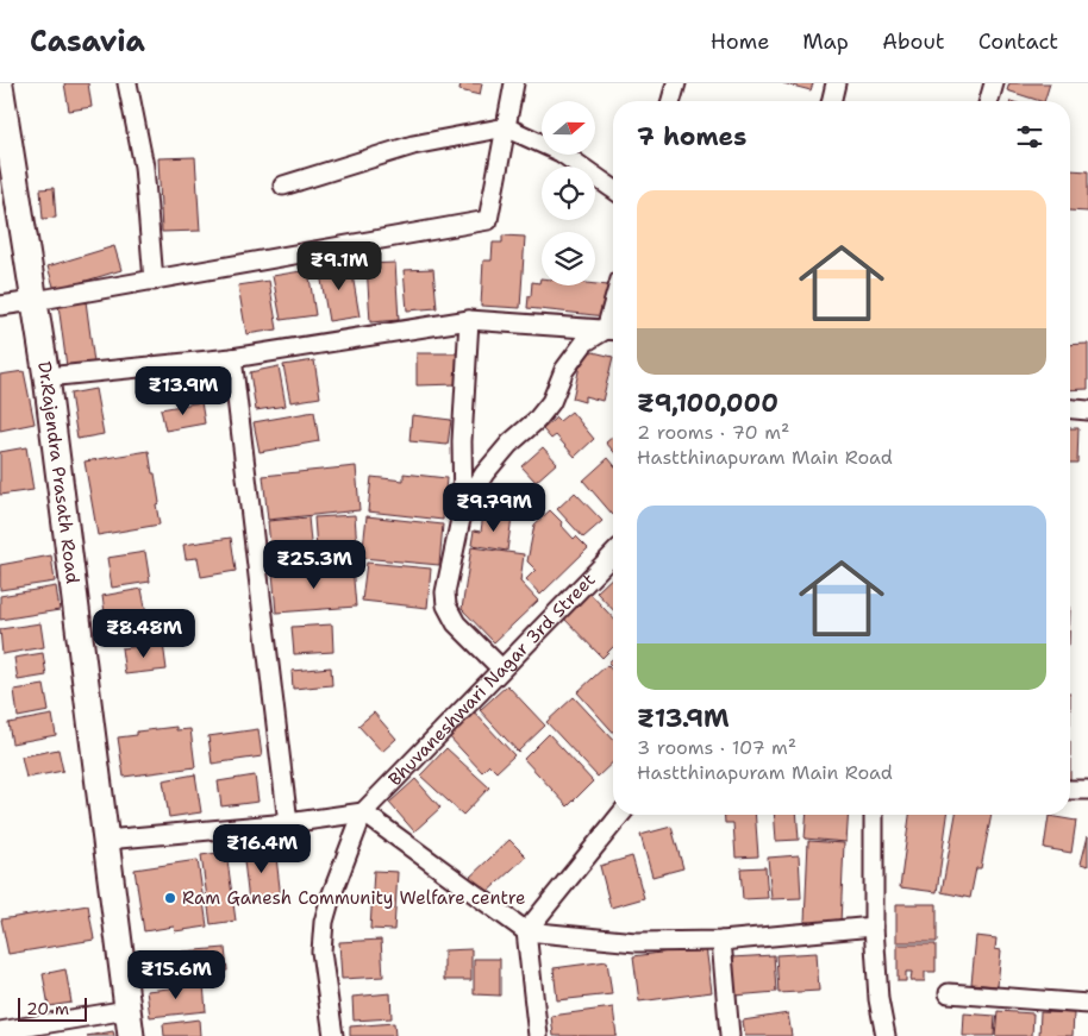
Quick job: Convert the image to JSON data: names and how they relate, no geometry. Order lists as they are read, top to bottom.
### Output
{
  "streets": {
    "street": ["Dr.Rajendra Prasath Road", "Bhuvaneshwari Nagar 3rd Street"]
  },
  "places": ["Ram Ganesh Community Welfare centre"],
  "scale_bar": "20 m",
  "north": "right",
  "page": {
    "header": "Casavia",
    "nav": [
      "Home",
      "Map",
      "About",
      "Contact"
    ],
    "heading": "7 homes",
    "list": [
      {
        "name": "₹9,100,000",
        "note": "2 rooms · 70 m² · Hastthinapuram Main Road"
      },
      {
        "name": "₹13.9M",
        "note": "3 rooms · 107 m² · Hastthinapuram Main Road"
      }
    ],
    "price": [
      "₹9.1M",
      "₹13.9M",
      "₹9.79M",
      "₹25.3M",
      "₹8.48M",
      "₹16.4M",
      "₹15.6M"
    ],
    "scale": "20 m"
  }
}
